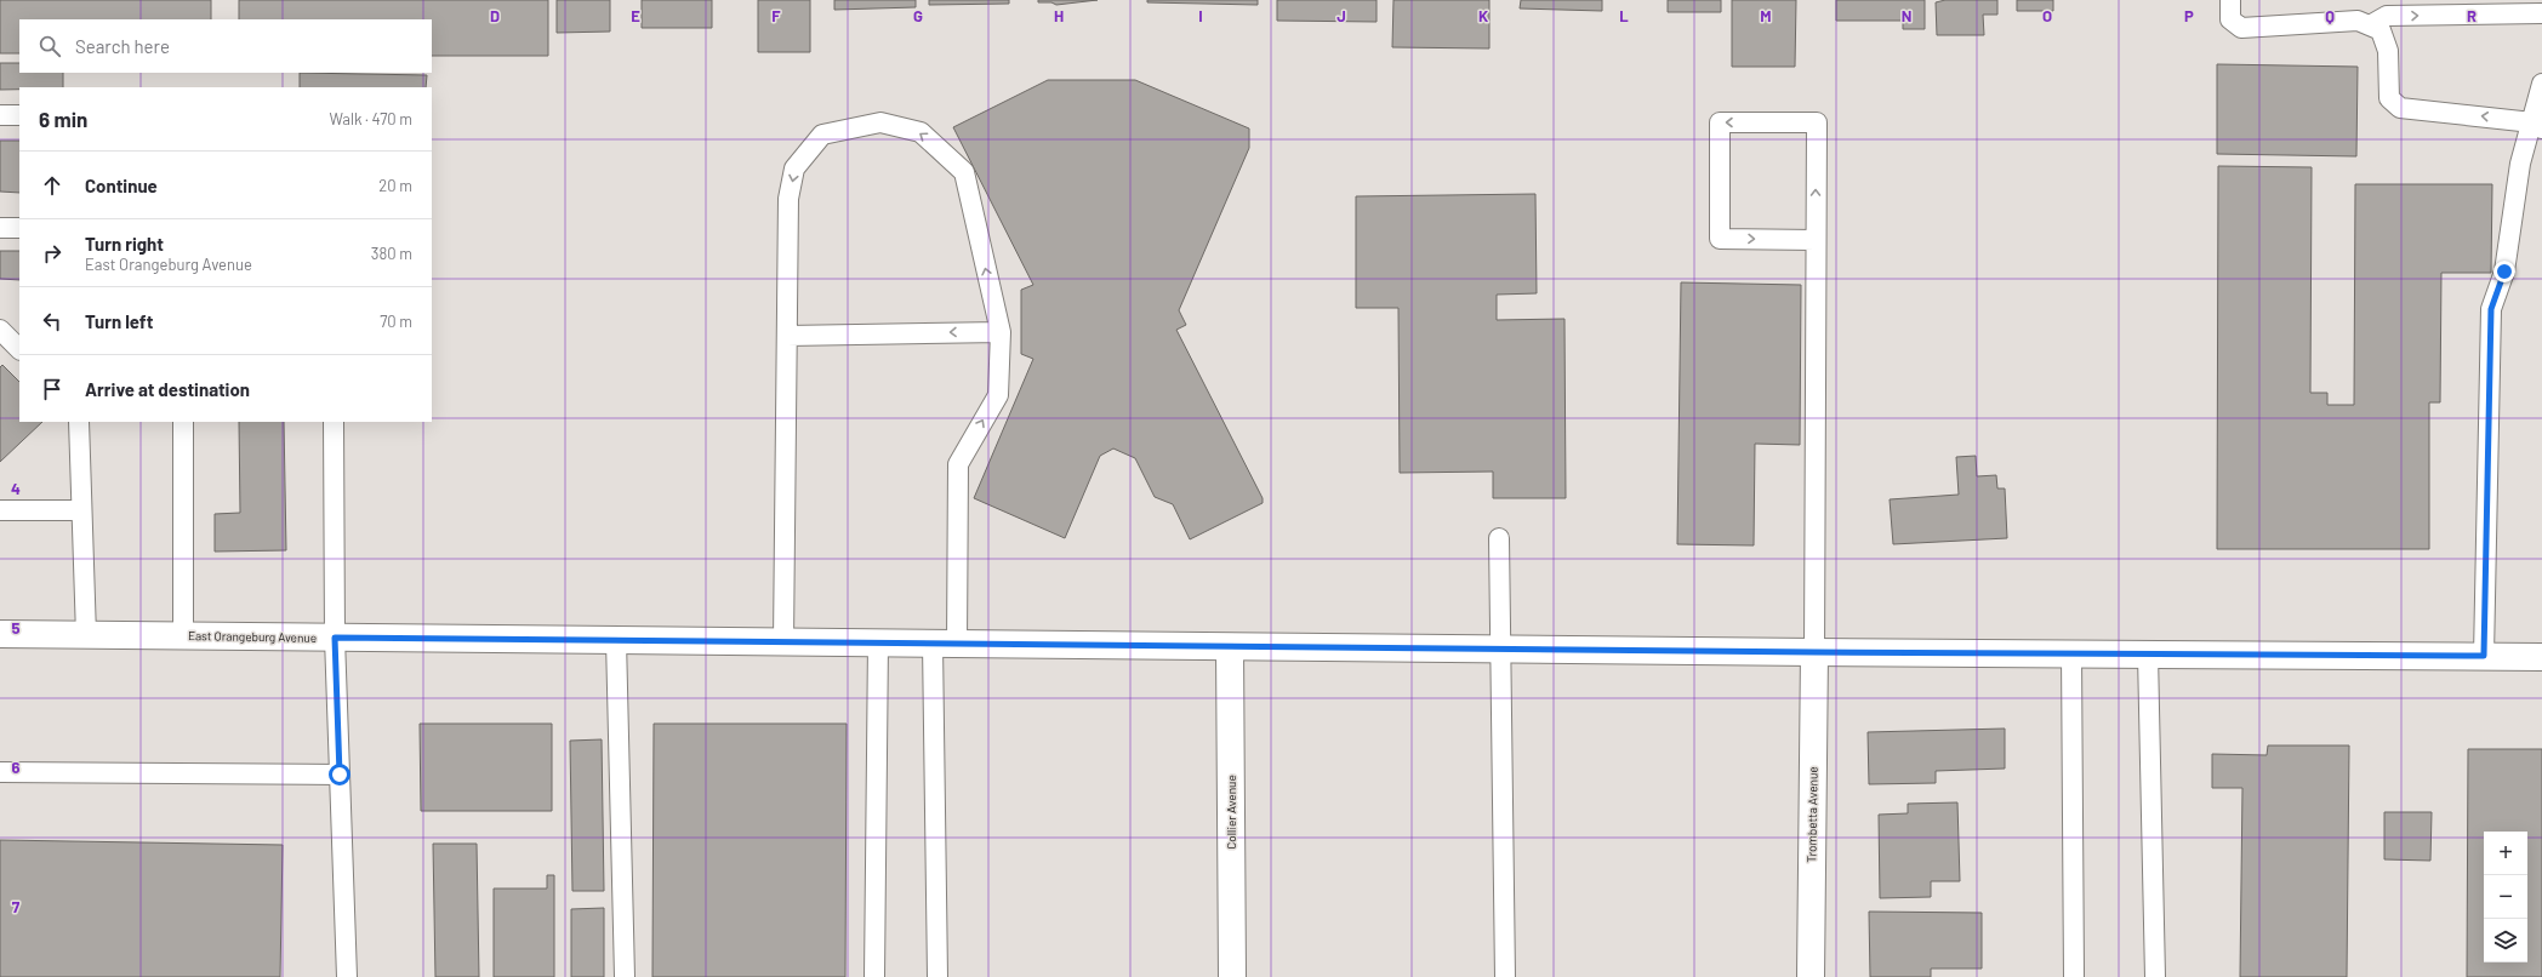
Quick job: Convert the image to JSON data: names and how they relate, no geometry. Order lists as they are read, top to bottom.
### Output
{
  "streets": {
    "street": ["East Orangeburg Avenue", "Collier Avenue", "Trombetta Avenue"]
  },
  "crossings": [
    ["East Orangeburg Avenue", "Collier Avenue"],
    ["East Orangeburg Avenue", "Trombetta Avenue"]
  ],
  "page": {
    "search": "Search here",
    "heading": ["6 min", "Walk · 470 m"],
    "list": [
      ["Continue", "20 m"],
      ["Turn right", "East Orangeburg Avenue", "380 m"],
      ["Turn left", "70 m"],
      "Arrive at destination"
    ],
    "map_buttons": ["+", "−"]
  },
  "grid": {
    "columns": [
      "D",
      "E",
      "F",
      "G",
      "H",
      "I",
      "J",
      "K",
      "L",
      "M",
      "N",
      "O",
      "P",
      "Q",
      "R"
    ],
    "rows": [
      "4",
      "5",
      "6",
      "7"
    ]
  }
}
